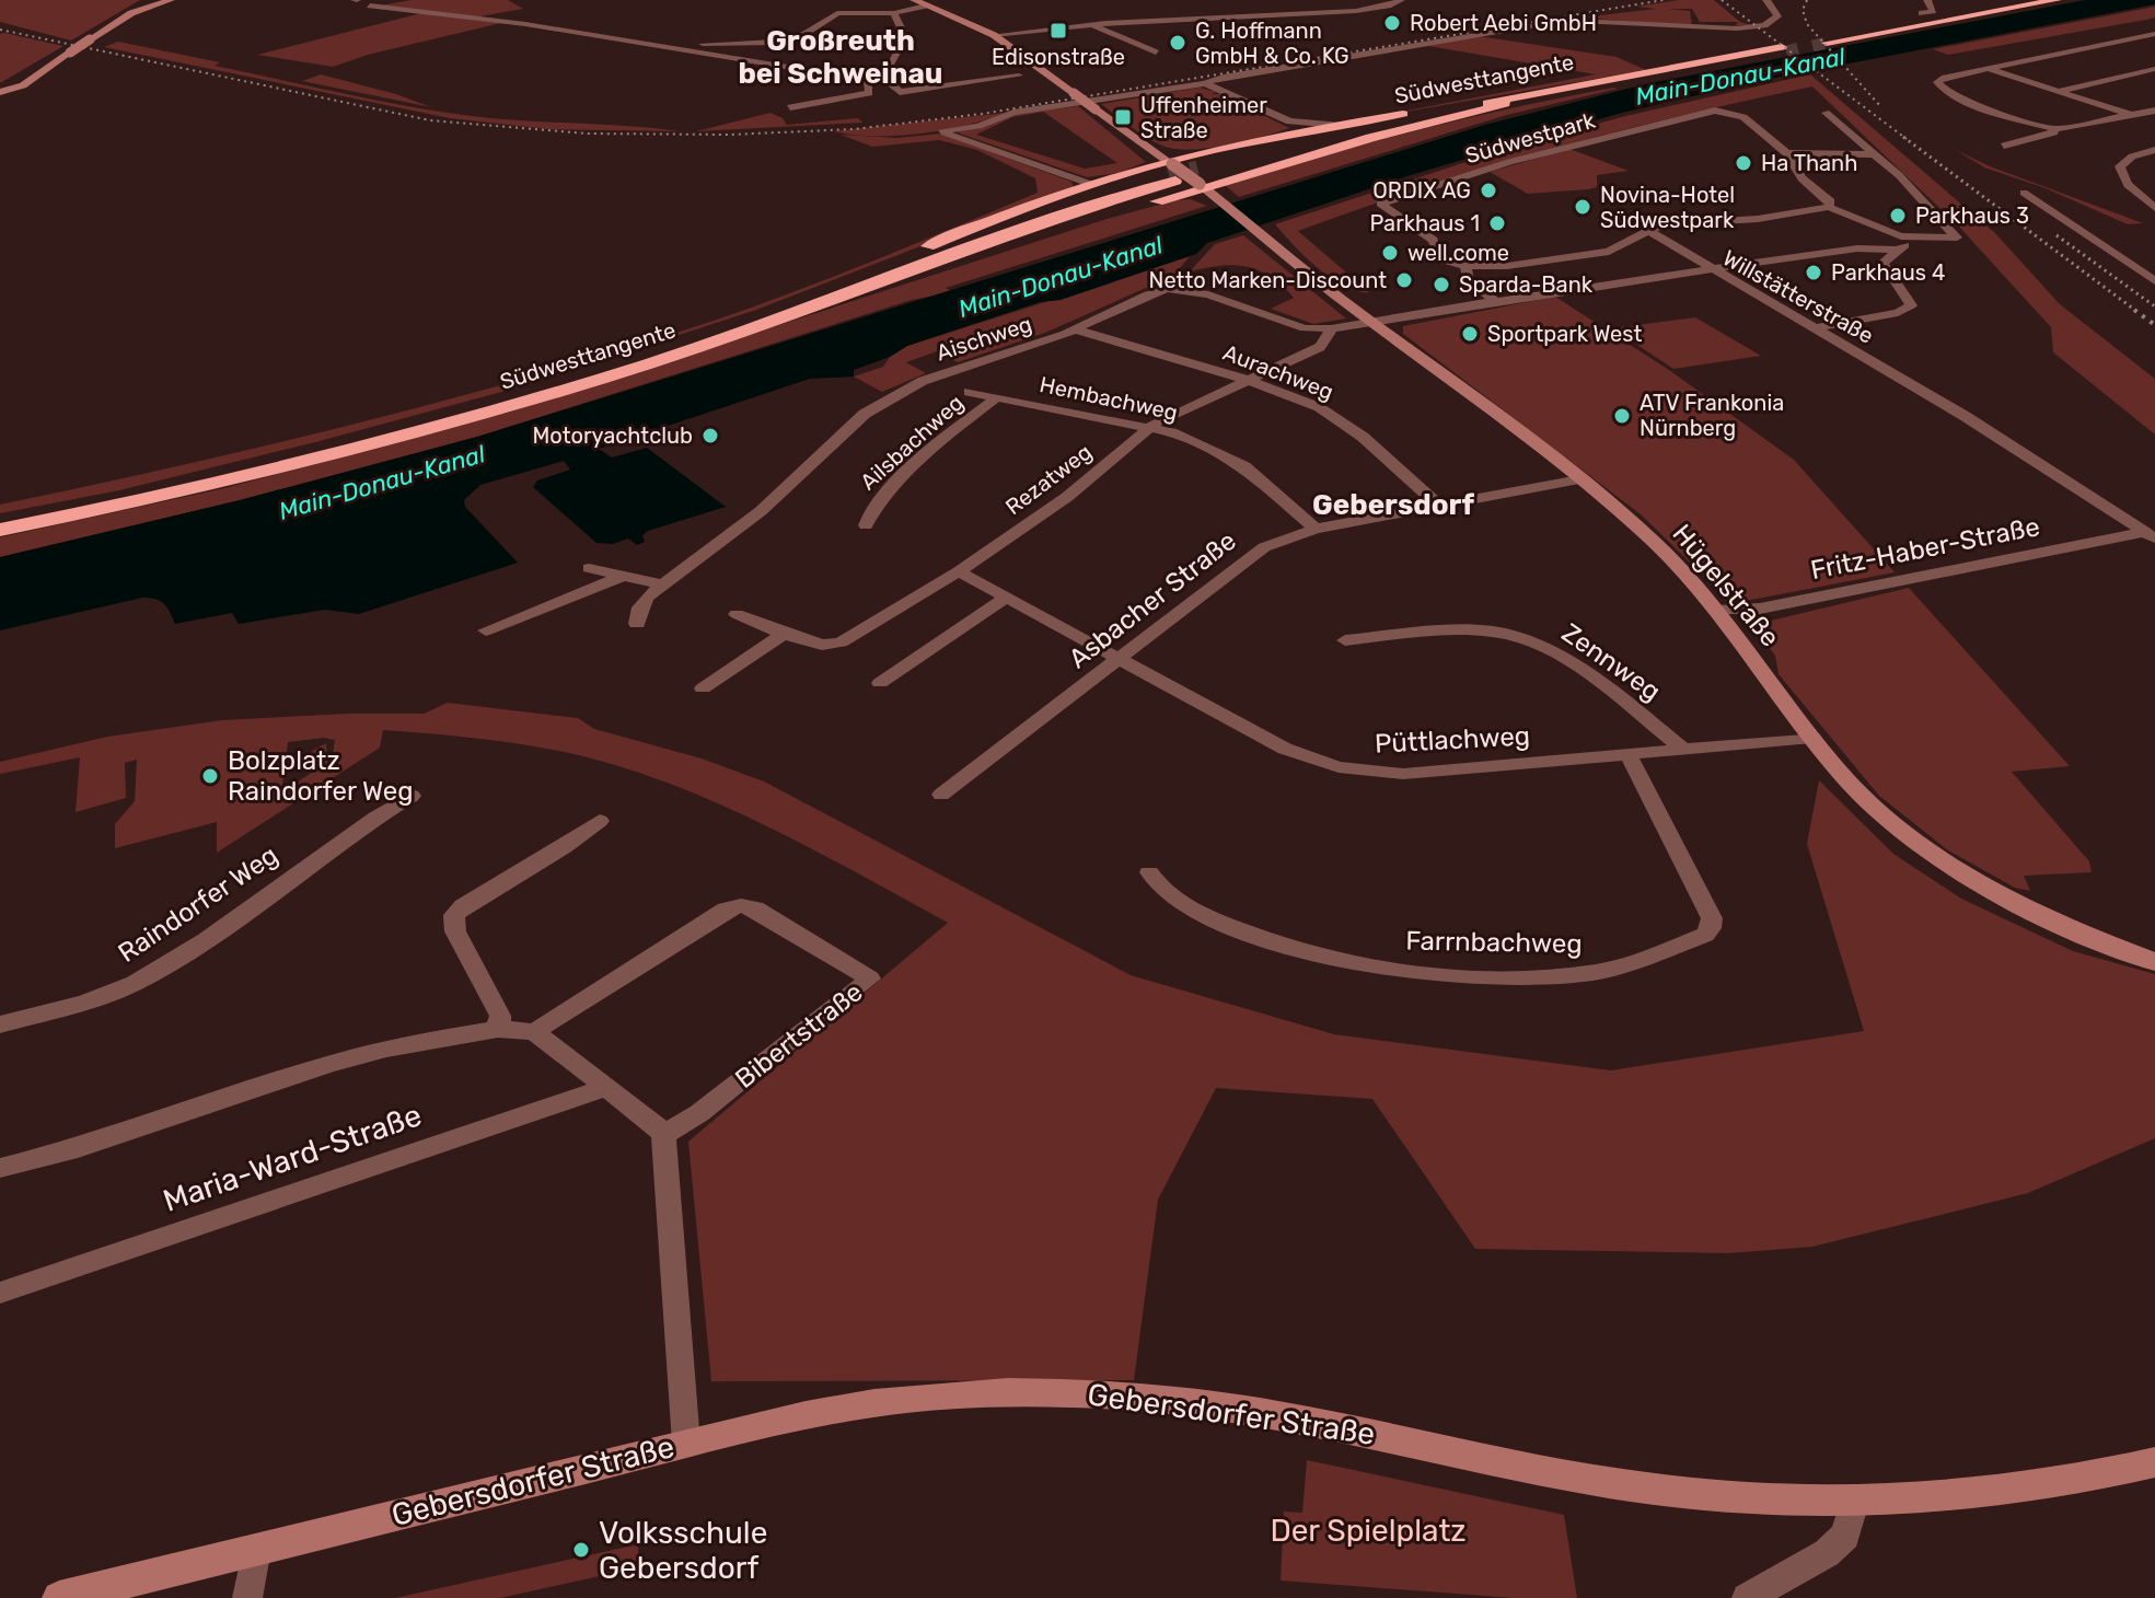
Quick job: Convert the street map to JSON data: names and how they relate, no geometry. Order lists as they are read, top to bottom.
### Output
{
  "streets": {
    "highway": ["Südwesttangente"],
    "street": [
      "Südwestpark",
      "Willstätterstraße",
      "Aischweg",
      "Aurachweg",
      "Hembachweg",
      "Ailsbachweg",
      "Rezatweg",
      "Fritz-Haber-Straße",
      "Hügelstraße",
      "Asbacher Straße",
      "Zennweg",
      "Püttlachweg",
      "Raindorfer Weg",
      "Farrnbachweg",
      "Bibertstraße",
      "Maria-Ward-Straße",
      "Gebersdorfer Straße"
    ]
  },
  "crossings": [
    ["Südwesttangente", "Hügelstraße"],
    ["Südwestpark", "Willstätterstraße"],
    ["Willstätterstraße", "Aischweg"],
    ["Willstätterstraße", "Fritz-Haber-Straße"],
    ["Willstätterstraße", "Hügelstraße"],
    ["Aischweg", "Aurachweg"],
    ["Aischweg", "Rezatweg"],
    ["Aischweg", "Hügelstraße"],
    ["Aurachweg", "Rezatweg"],
    ["Aurachweg", "Asbacher Straße"],
    ["Hembachweg", "Ailsbachweg"],
    ["Hembachweg", "Rezatweg"],
    ["Hembachweg", "Asbacher Straße"],
    ["Rezatweg", "Püttlachweg"],
    ["Fritz-Haber-Straße", "Hügelstraße"],
    ["Hügelstraße", "Asbacher Straße"],
    ["Hügelstraße", "Püttlachweg"],
    ["Asbacher Straße", "Püttlachweg"],
    ["Zennweg", "Püttlachweg"],
    ["Püttlachweg", "Farrnbachweg"]
  ],
  "districts": ["Großreuth bei Schweinau", "Gebersdorf"],
  "water": ["Main-Donau-Kanal"],
  "parks": ["Der Spielplatz"],
  "places": {
    "other": [
      "Robert Aebi GmbH",
      "G. Hoffmann GmbH & Co. KG",
      "Ha Thanh",
      "ORDIX AG",
      "Novina-Hotel Südwestpark",
      "Parkhaus 3",
      "Parkhaus 1",
      "well.come",
      "Parkhaus 4",
      "Netto Marken-Discount",
      "Sparda-Bank",
      "Sportpark West",
      "ATV Frankonia Nürnberg",
      "Motoryachtclub",
      "Bolzplatz Raindorfer Weg",
      "Volksschule Gebersdorf"
    ],
    "transit": ["Edisonstraße", "Uffenheimer Straße"]
  }
}
